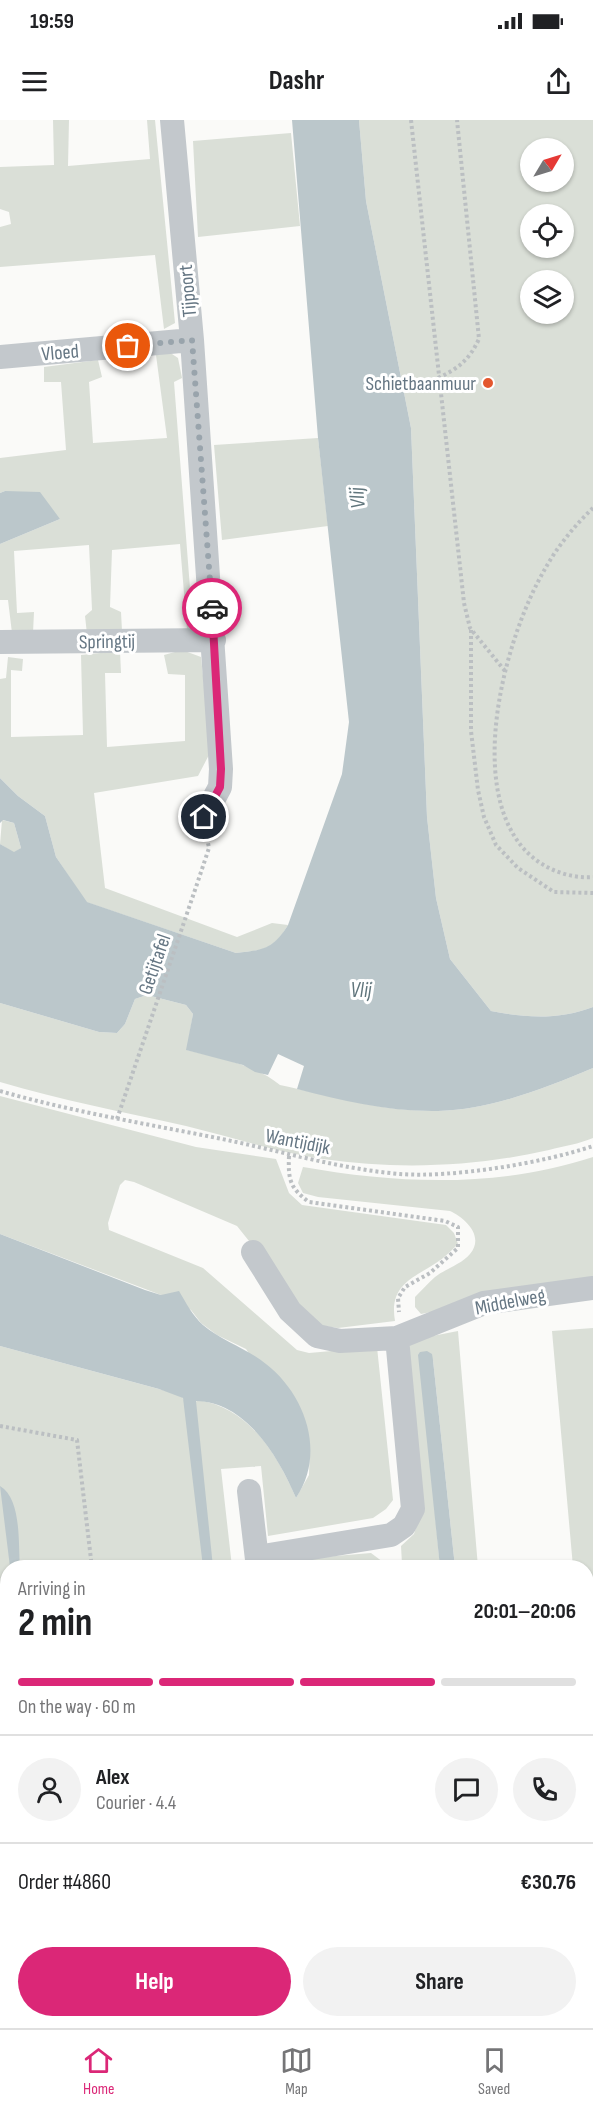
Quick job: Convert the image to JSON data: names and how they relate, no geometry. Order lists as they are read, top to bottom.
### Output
{
  "streets": {
    "street": [
      "Tijpoort",
      "Vloed",
      "Springtij",
      "Middelweg"
    ],
    "path": ["Getijtafel", "Wantijdijk"]
  },
  "crossings": [
    ["Tijpoort", "Vloed"],
    ["Tijpoort", "Springtij"],
    ["Tijpoort", "Getijtafel"],
    ["Getijtafel", "Wantijdijk"]
  ],
  "water": ["Vlij"],
  "places": ["Schietbaanmuur"],
  "north": "top right",
  "page": {
    "status": "19:59",
    "header": "Dashr",
    "heading": ["2 min", "Arriving in", "20:01–20:06"],
    "panel": [
      "Alex",
      "Courier · 4.4",
      "Order #4860",
      "€30.76"
    ],
    "bar": "On the way · 60 m",
    "buttons": ["Help", "Share"],
    "tabs": ["Home", "Map", "Saved"]
  }
}
